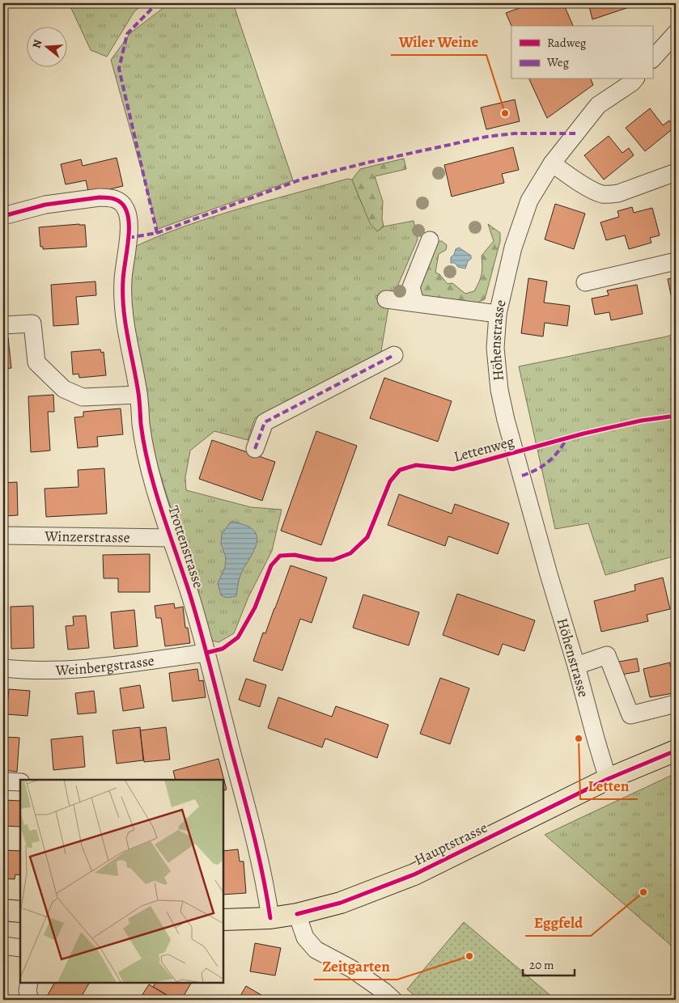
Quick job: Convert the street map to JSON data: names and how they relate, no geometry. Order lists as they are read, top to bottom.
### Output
{
  "streets": {
    "main road": ["Hauptstrasse"],
    "street": [
      "Höhenstrasse",
      "Winzerstrasse",
      "Trottenstrasse",
      "Weinbergstrasse"
    ],
    "cycle path": ["Lettenweg"]
  },
  "crossings": [
    ["Höhenstrasse", "Hauptstrasse"],
    ["Winzerstrasse", "Trottenstrasse"],
    ["Trottenstrasse", "Weinbergstrasse"],
    ["Trottenstrasse", "Hauptstrasse"]
  ],
  "places": [
    "Wiler Weine",
    "Letten",
    "Eggfeld",
    "Zeitgarten"
  ],
  "legend": ["Radweg", "Weg"],
  "scale_bar": "20 m",
  "north": "left"
}
